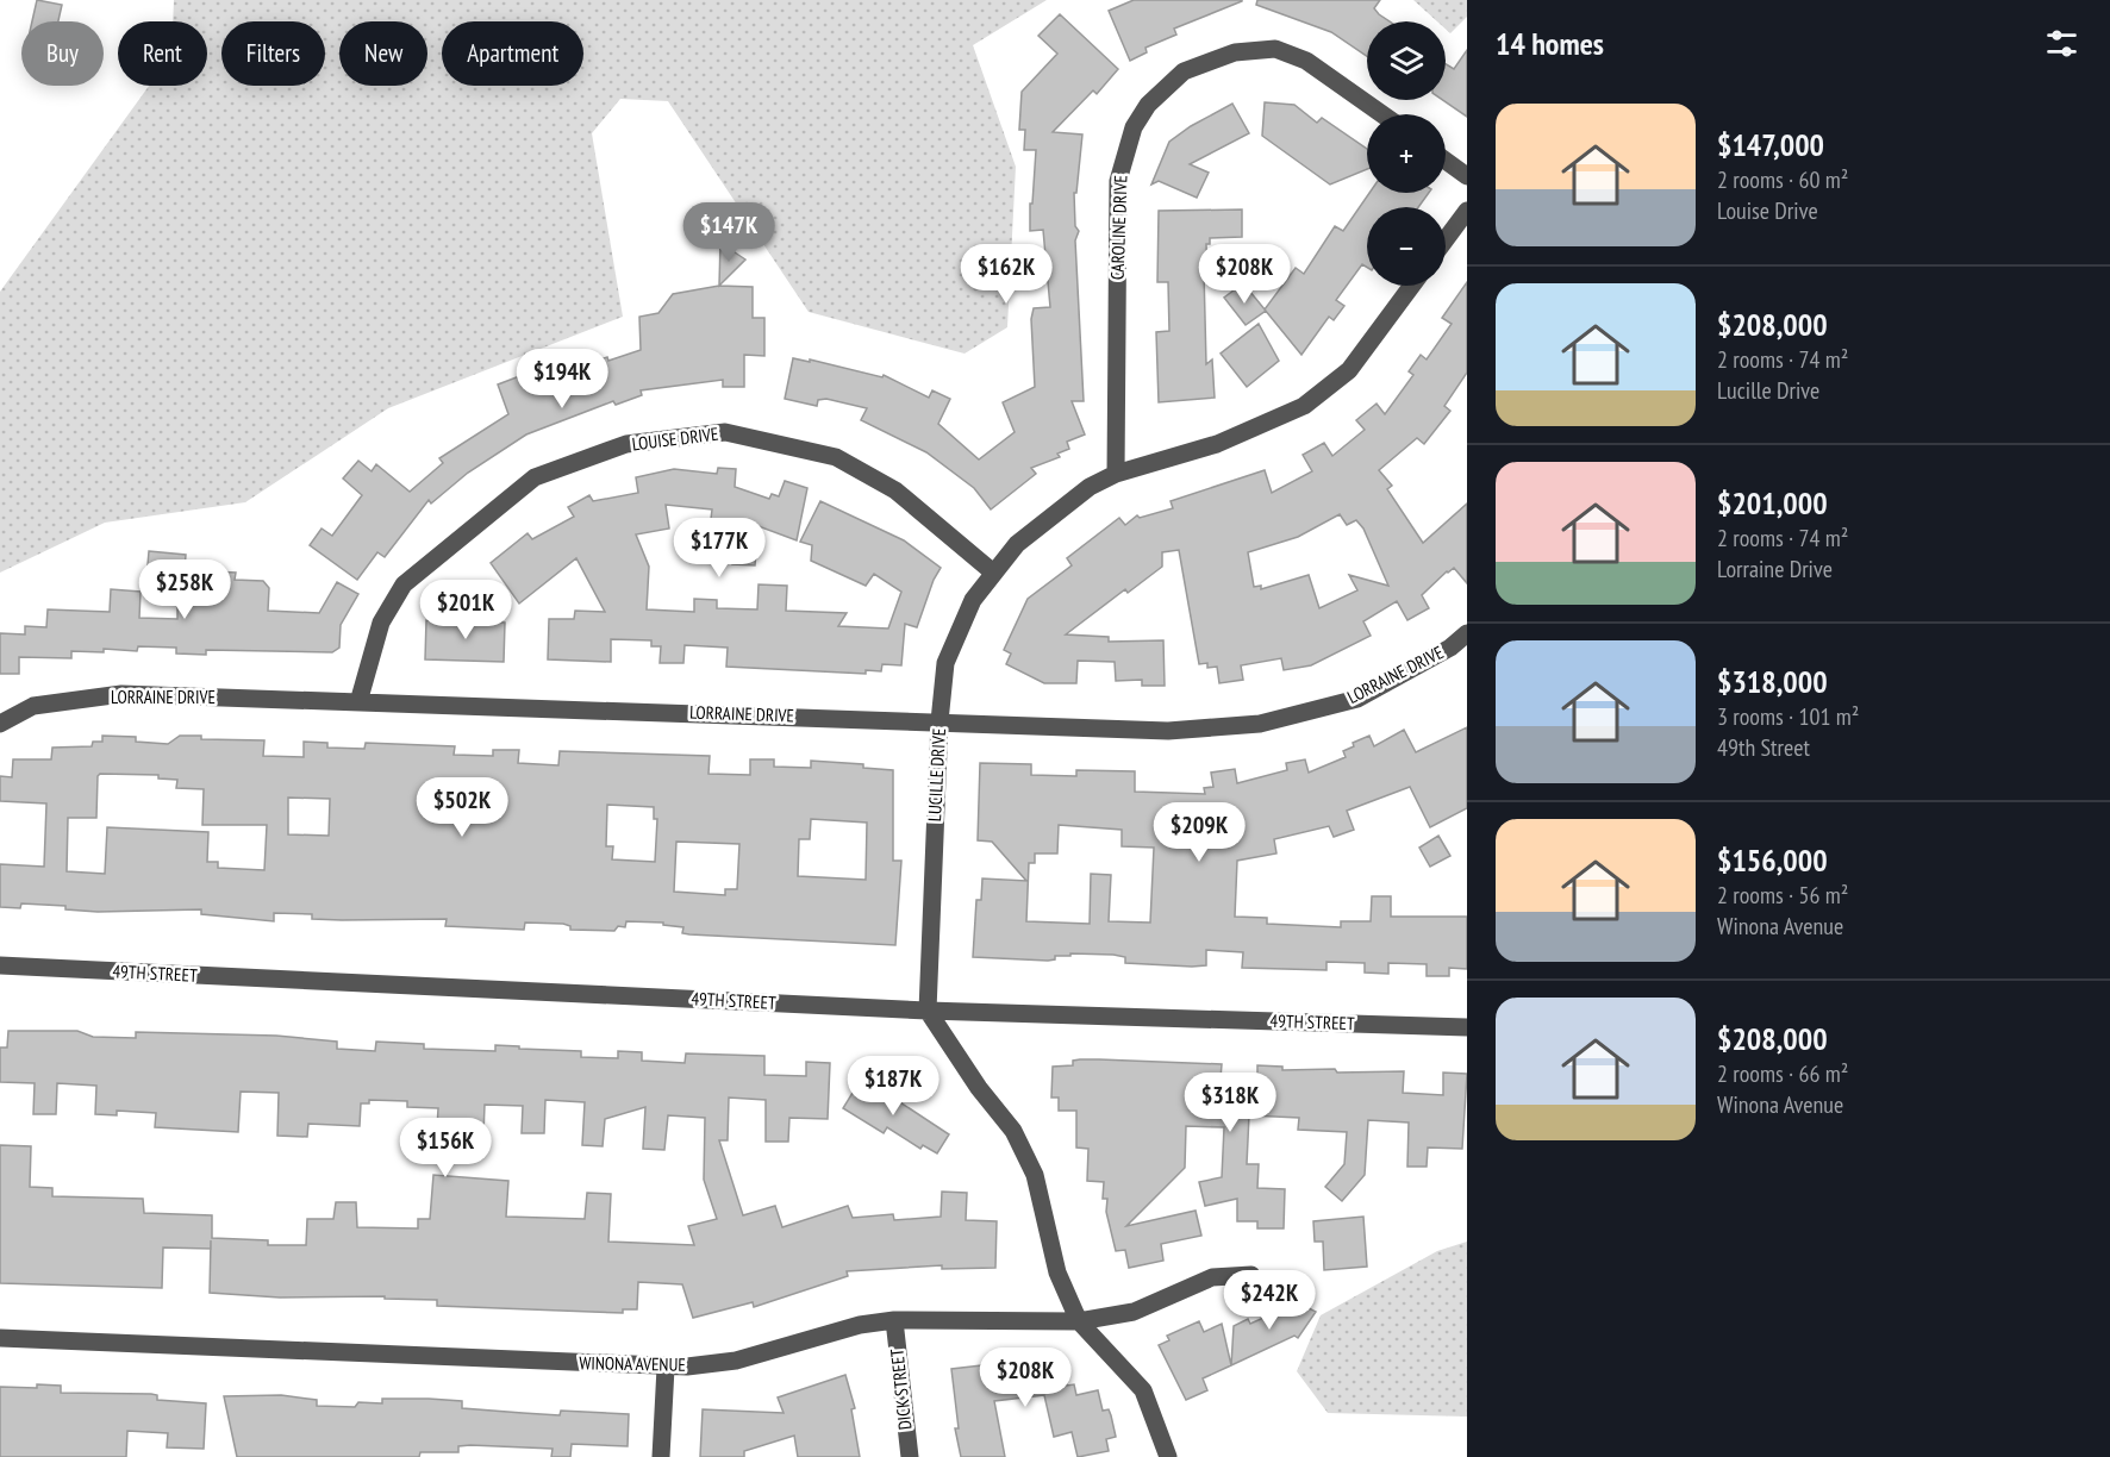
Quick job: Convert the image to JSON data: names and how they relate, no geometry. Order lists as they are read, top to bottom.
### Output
{
  "streets": {
    "street": [
      "CAROLINE DRIVE",
      "LOUISE DRIVE",
      "LORRAINE DRIVE",
      "LUCILLE DRIVE",
      "49TH STREET",
      "WINONA AVENUE",
      "DICK STREET"
    ]
  },
  "crossings": [
    ["CAROLINE DRIVE", "LUCILLE DRIVE"],
    ["LOUISE DRIVE", "LORRAINE DRIVE"],
    ["LOUISE DRIVE", "LUCILLE DRIVE"],
    ["LORRAINE DRIVE", "LUCILLE DRIVE"],
    ["LUCILLE DRIVE", "49TH STREET"],
    ["WINONA AVENUE", "DICK STREET"]
  ],
  "page": {
    "heading": "14 homes",
    "map_buttons": ["+", "−"],
    "chip": [
      "Buy",
      "Rent",
      "Filters",
      "New",
      "Apartment"
    ],
    "list": [
      {
        "name": "$147,000",
        "note": "2 rooms · 60 m² · Louise Drive"
      },
      {
        "name": "$208,000",
        "note": "2 rooms · 74 m² · Lucille Drive"
      },
      {
        "name": "$201,000",
        "note": "2 rooms · 74 m² · Lorraine Drive"
      },
      {
        "name": "$318,000",
        "note": "3 rooms · 101 m² · 49th Street"
      },
      {
        "name": "$156,000",
        "note": "2 rooms · 56 m² · Winona Avenue"
      },
      {
        "name": "$208,000",
        "note": "2 rooms · 66 m² · Winona Avenue"
      }
    ],
    "price": [
      "$147K",
      "$162K",
      "$208K",
      "$194K",
      "$177K",
      "$258K",
      "$201K",
      "$502K",
      "$209K",
      "$187K",
      "$318K",
      "$156K",
      "$242K",
      "$208K"
    ]
  }
}
